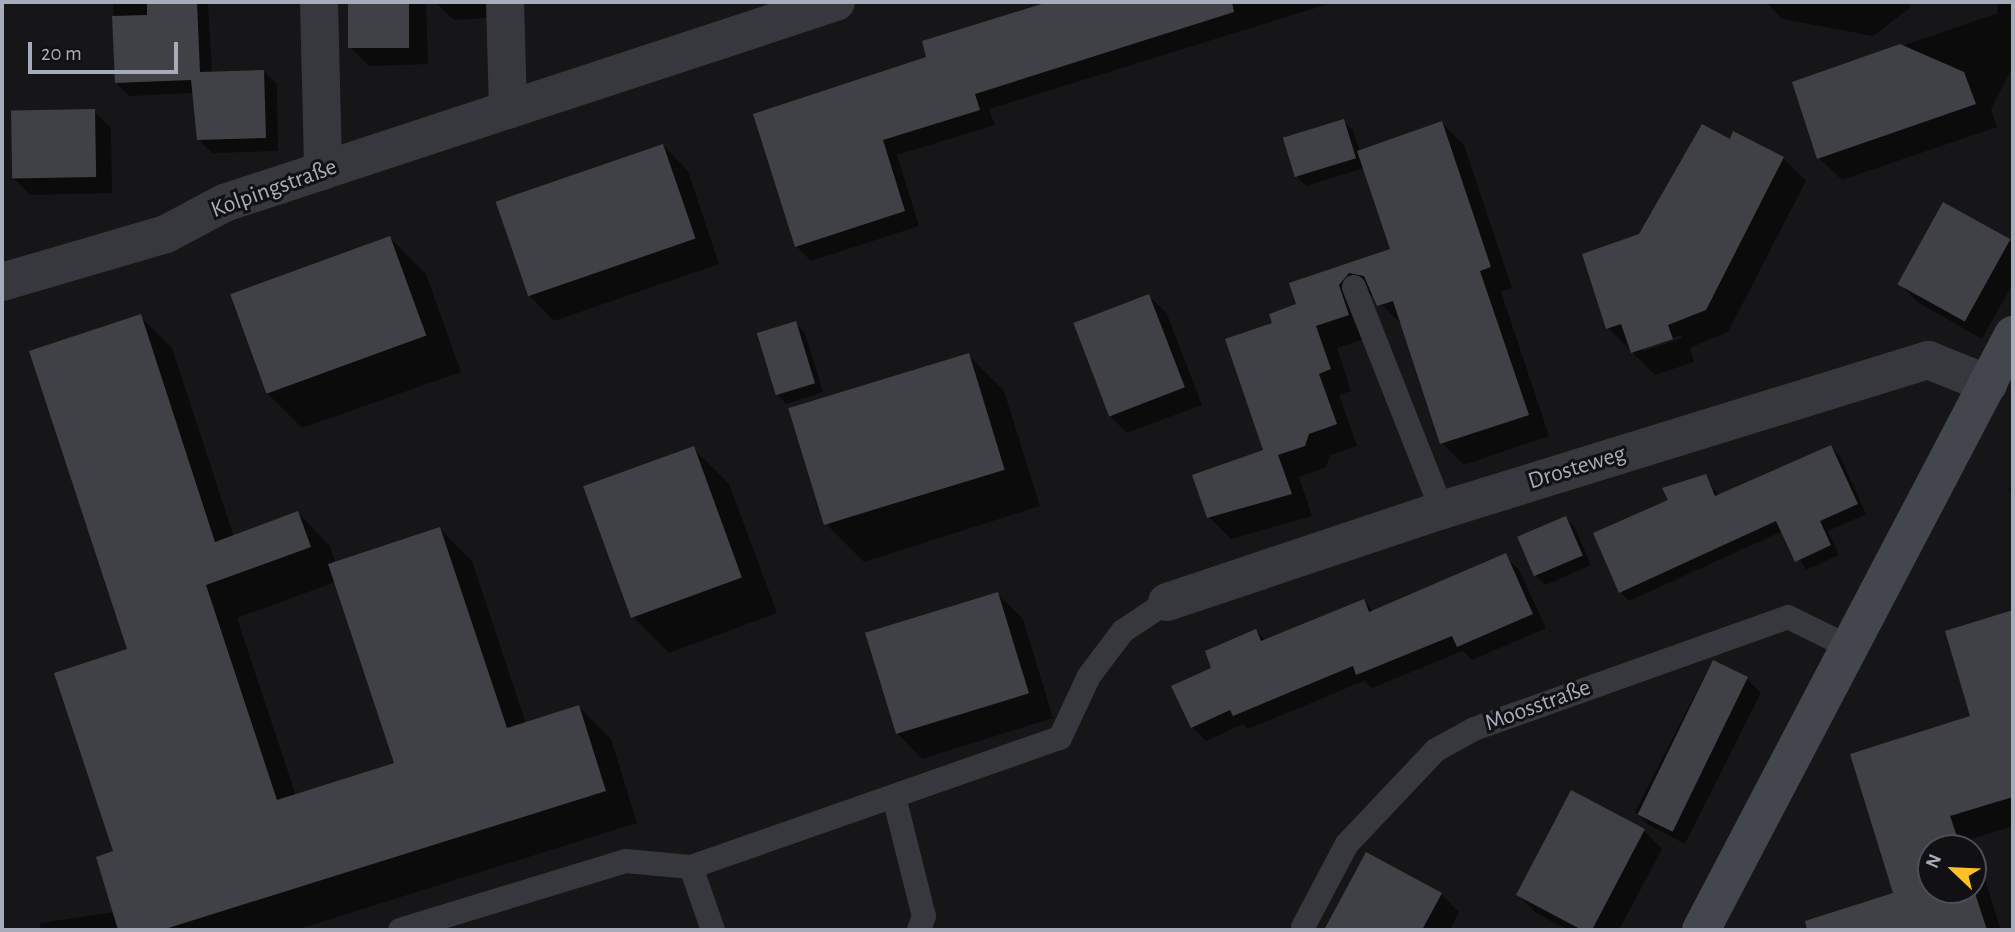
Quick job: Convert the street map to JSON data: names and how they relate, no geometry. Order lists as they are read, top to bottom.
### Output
{
  "streets": {
    "street": ["Kolpingstraße", "Drosteweg"],
    "lane": ["Moosstraße"]
  },
  "scale_bar": "20 m",
  "north": "top left"
}
